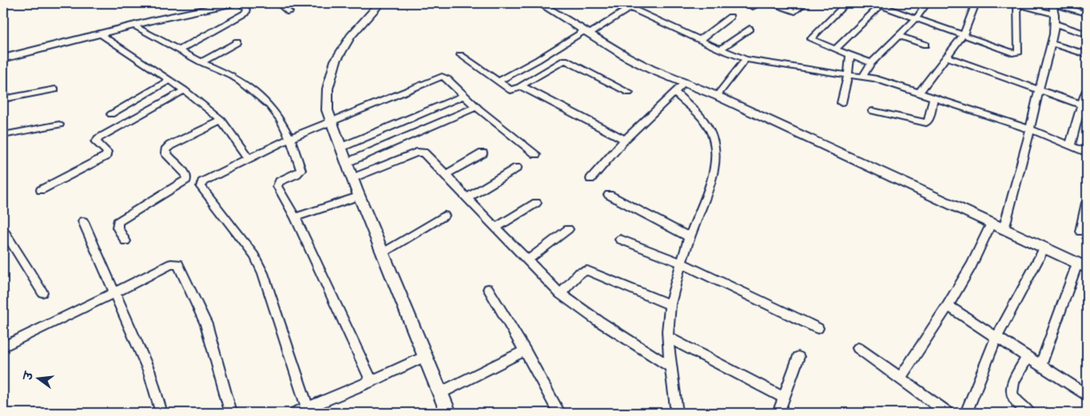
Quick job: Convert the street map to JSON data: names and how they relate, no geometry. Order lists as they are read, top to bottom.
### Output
{
  "north": "left"
}
